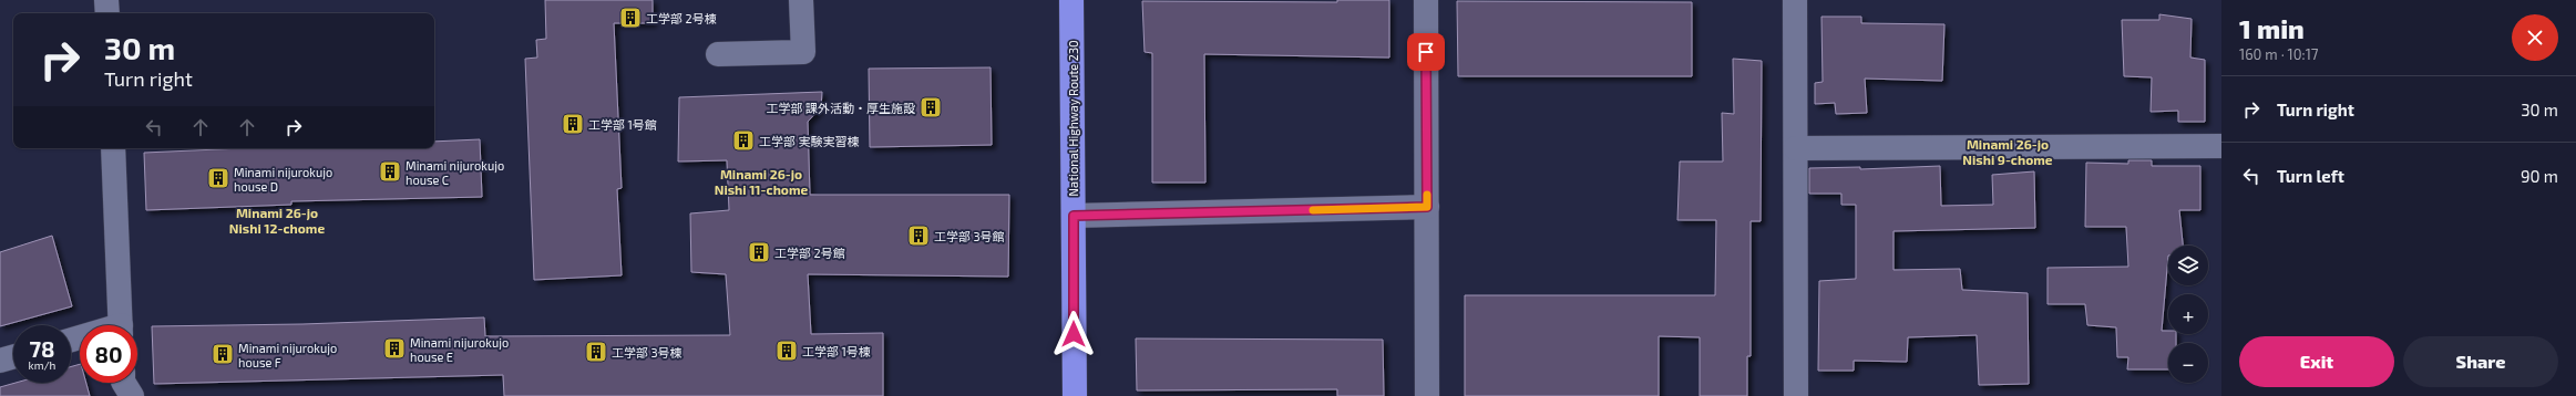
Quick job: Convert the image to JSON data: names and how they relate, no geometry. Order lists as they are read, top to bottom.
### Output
{
  "streets": {
    "highway": ["National Highway Route 230"]
  },
  "districts": ["Minami 26-jo Nishi 9-chome", "Minami 26-jo Nishi 11-chome", "Minami 26-jo Nishi 12-chome"],
  "places": {
    "building": [
      "工学部 2号棟",
      "工学部 課外活動・厚生施設",
      "工学部 1号館",
      "工学部 実験実習棟",
      "Minami nijurokujo house C",
      "Minami nijurokujo house D",
      "工学部 3号館",
      "工学部 2号館",
      "Minami nijurokujo house E",
      "工学部 1号棟",
      "工学部 3号棟",
      "Minami nijurokujo house F"
    ]
  },
  "page": {
    "heading": ["1 min", "160 m · 10:17"],
    "turn": ["30 m", "Turn right"],
    "list": [
      {
        "name": "Turn right",
        "value": "30 m"
      },
      {
        "name": "Turn left",
        "value": "90 m"
      }
    ],
    "map_buttons": ["+", "−"],
    "speed": "78 km/h",
    "limit": "80",
    "buttons": ["Exit", "Share"]
  }
}
